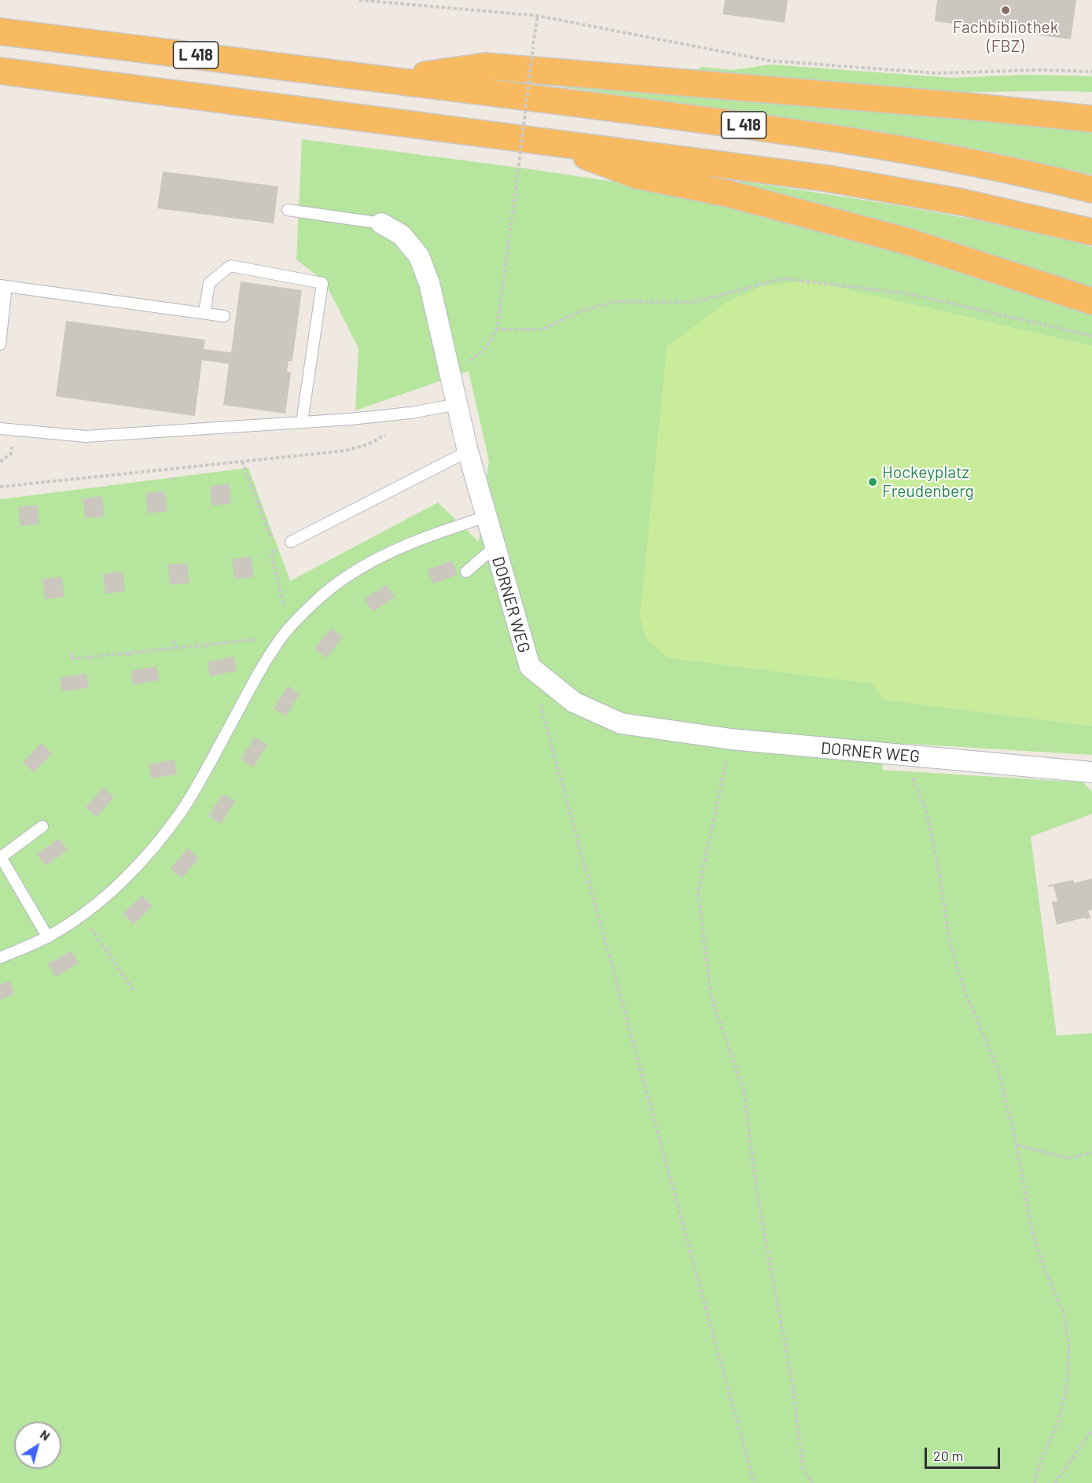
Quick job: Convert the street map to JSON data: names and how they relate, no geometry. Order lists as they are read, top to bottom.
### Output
{
  "streets": {
    "highway": ["L 418"],
    "street": ["DORNER WEG"]
  },
  "places": ["Fachbibliothek (FBZ)", "Hockeyplatz Freudenberg"],
  "scale_bar": "20 m",
  "north": "top right"
}
